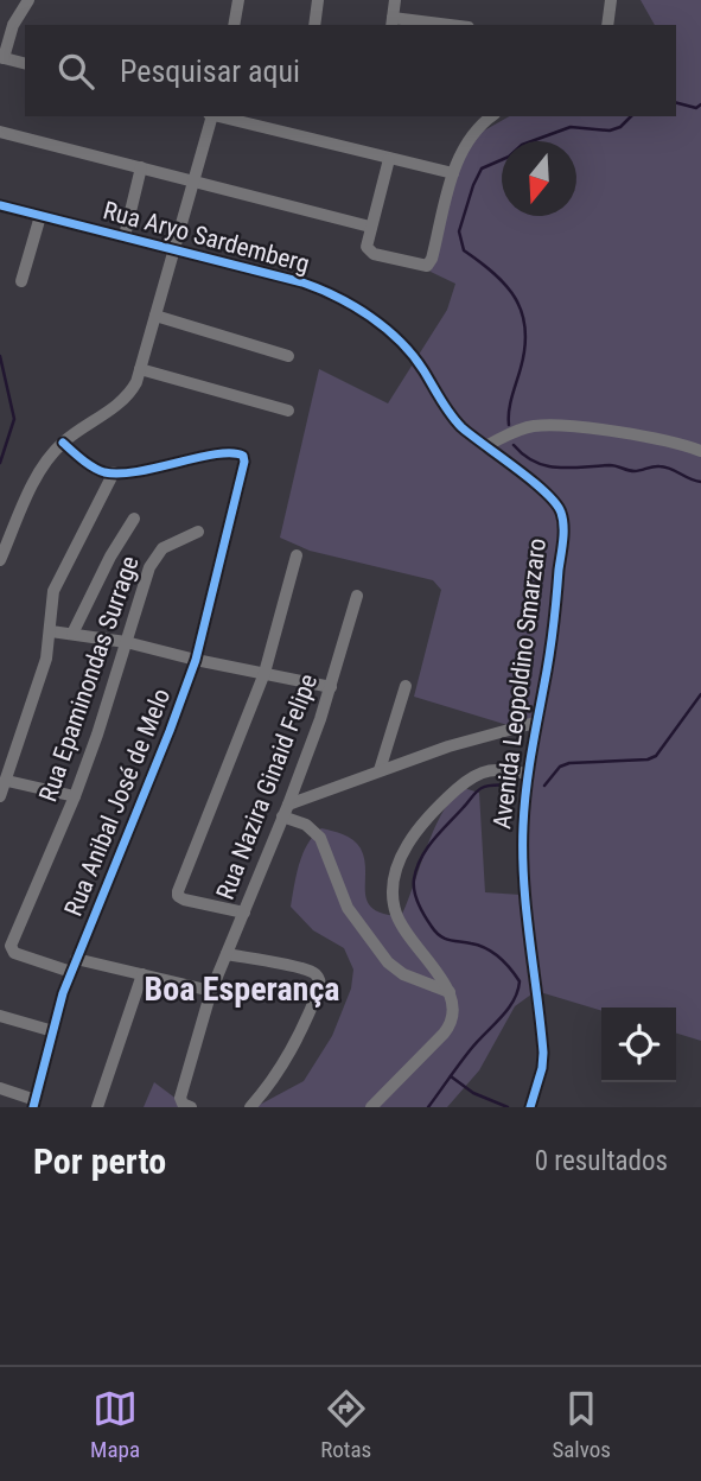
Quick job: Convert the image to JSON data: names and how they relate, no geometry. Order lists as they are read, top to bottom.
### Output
{
  "streets": {
    "street": [
      "Rua Aryo Sardemberg",
      "Rua Epaminondas Surrage",
      "Avenida Leopoldino Smarzaro",
      "Rua Nazira Ginaid Felipe",
      "Rua Anibal José de Melo"
    ]
  },
  "crossings": [
    ["Rua Aryo Sardemberg", "Avenida Leopoldino Smarzaro"],
    ["Rua Epaminondas Surrage", "Rua Anibal José de Melo"]
  ],
  "districts": ["Boa Esperança"],
  "north": "bottom",
  "page": {
    "search": "Pesquisar aqui",
    "heading": ["Por perto", "0 resultados"],
    "nav": ["Mapa", "Rotas", "Salvos"]
  }
}
